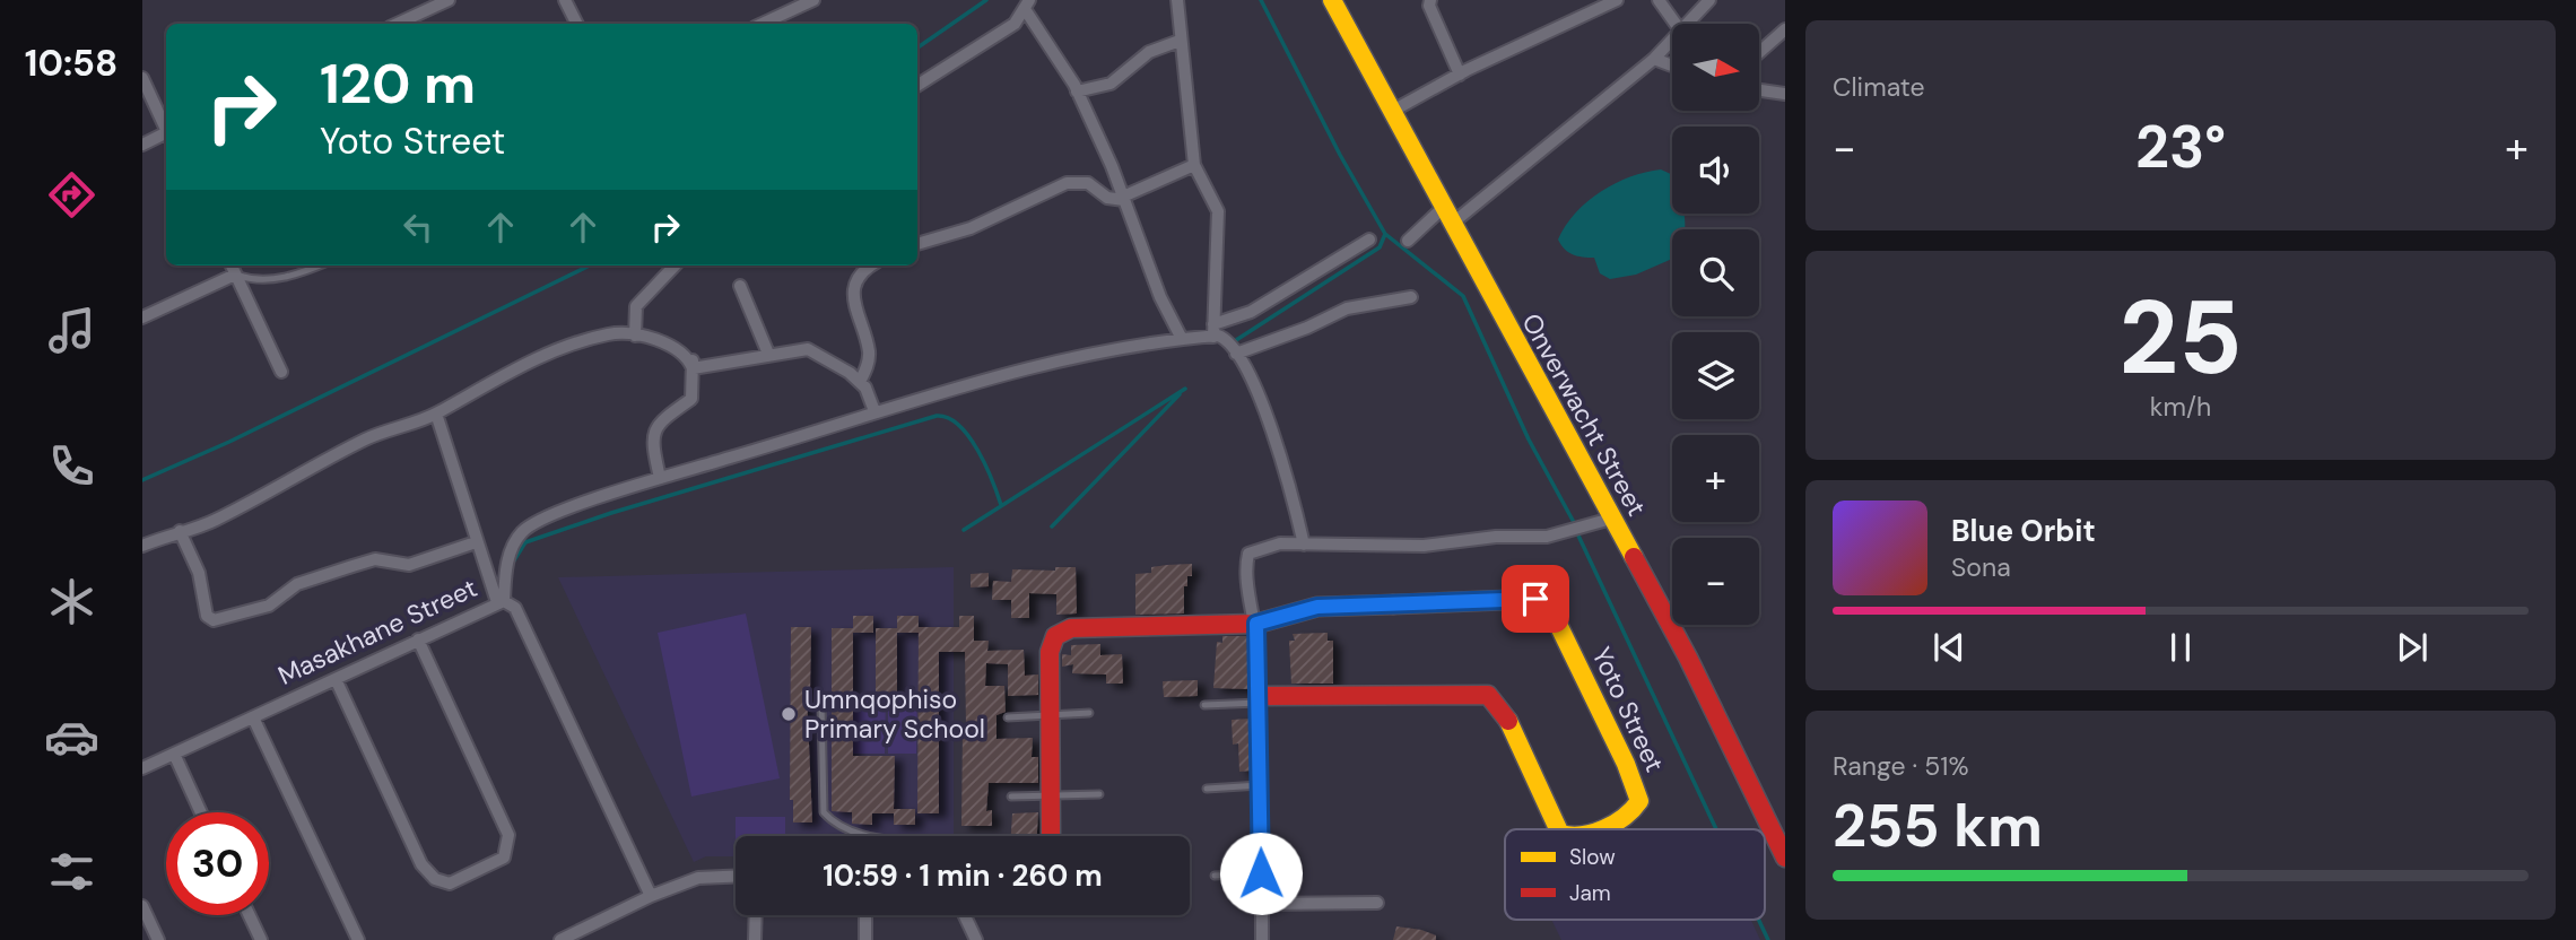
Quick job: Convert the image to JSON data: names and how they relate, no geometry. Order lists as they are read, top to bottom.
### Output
{
  "streets": {
    "street": ["Onverwacht Street", "Masakhane Street", "Yoto Street"]
  },
  "places": ["Umnqophiso Primary School"],
  "legend": ["Slow", "Jam"],
  "north": "right",
  "page": {
    "tabs": "10:58",
    "tile": [
      "Climate",
      ["25", "km/h"],
      ["Range · 51%", "255 km"]
    ],
    "map_buttons": ["+", "−"],
    "turn": ["120 m", "Yoto Street"],
    "heat": ["−", "23°", "+"],
    "song": ["Blue Orbit", "Sona"],
    "limit": "30",
    "trip": "10:59 · 1 min · 260 m"
  }
}
